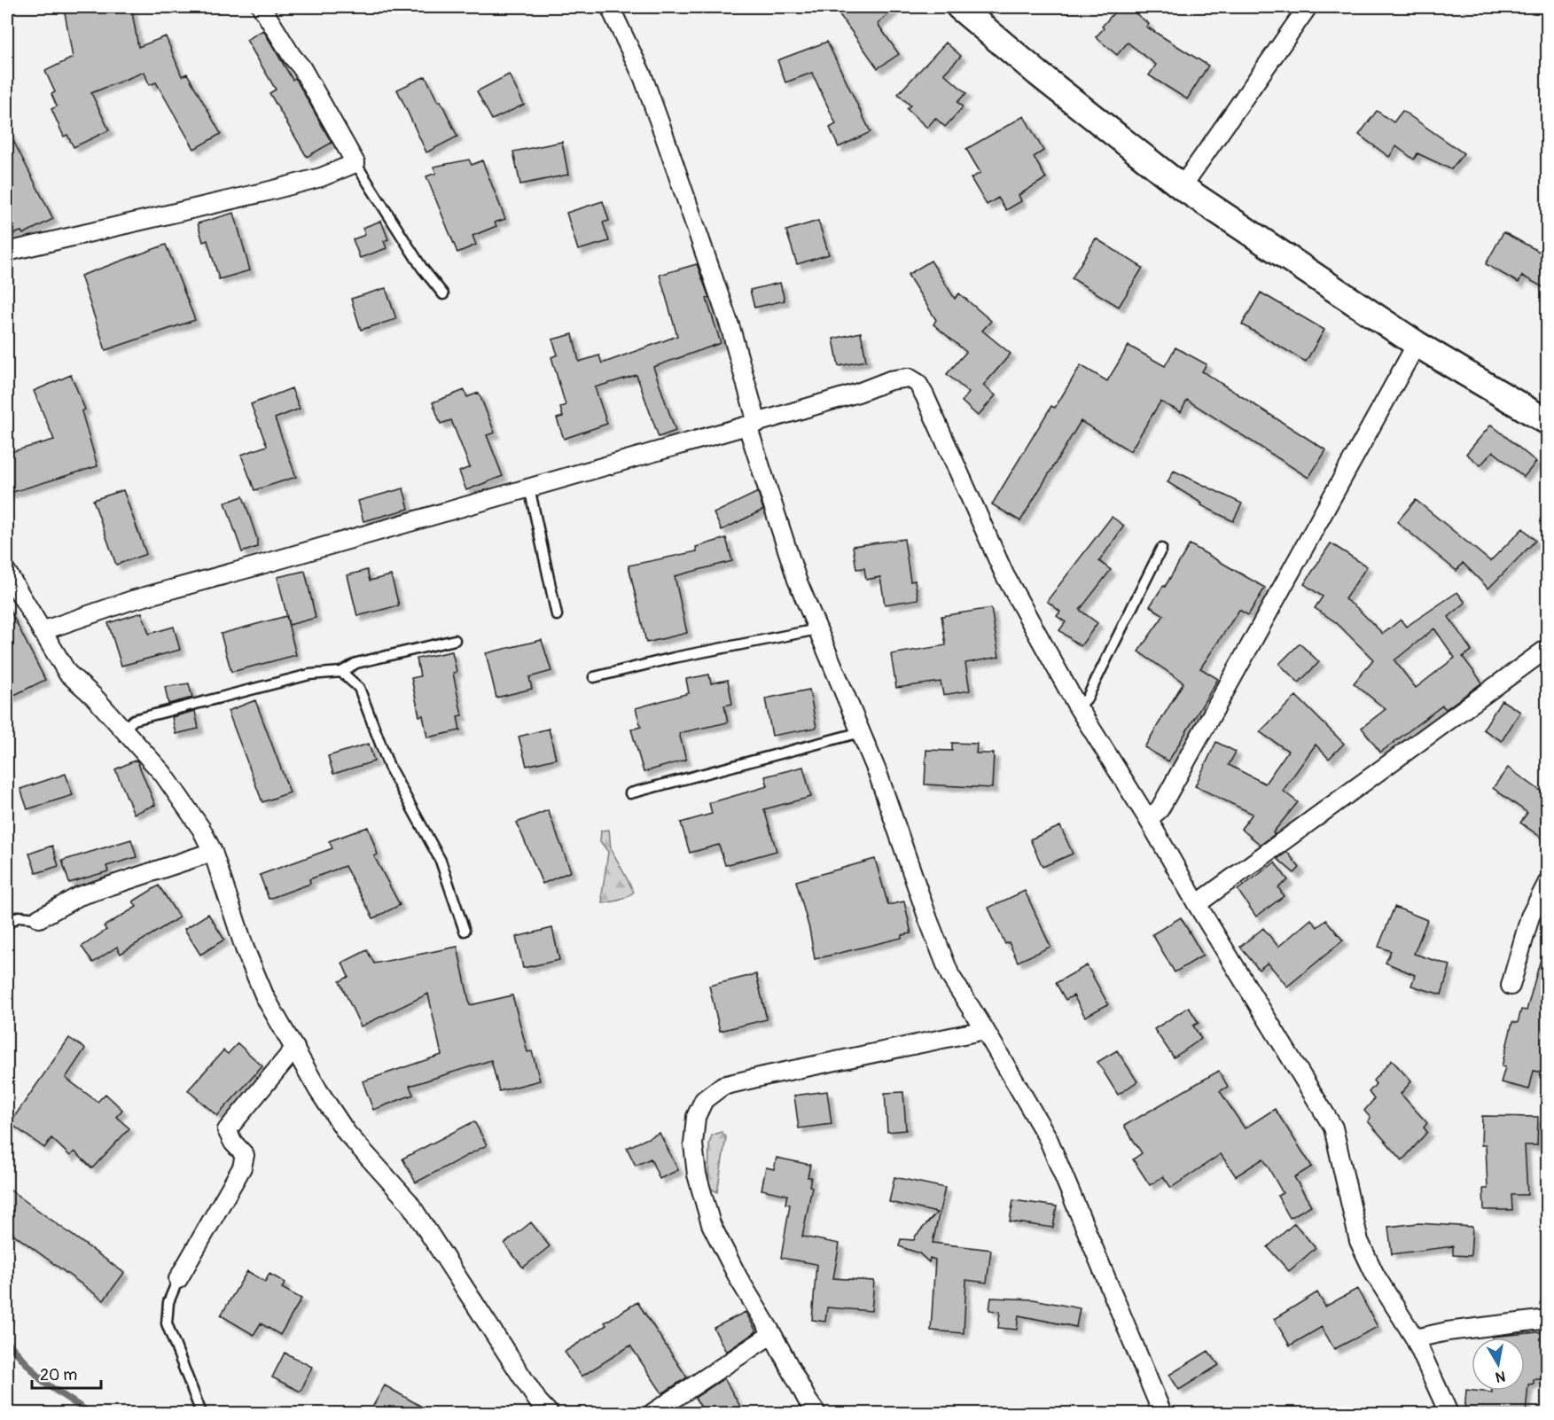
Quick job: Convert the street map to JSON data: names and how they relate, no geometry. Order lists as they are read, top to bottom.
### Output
{
  "scale_bar": "20 m",
  "north": "bottom"
}
